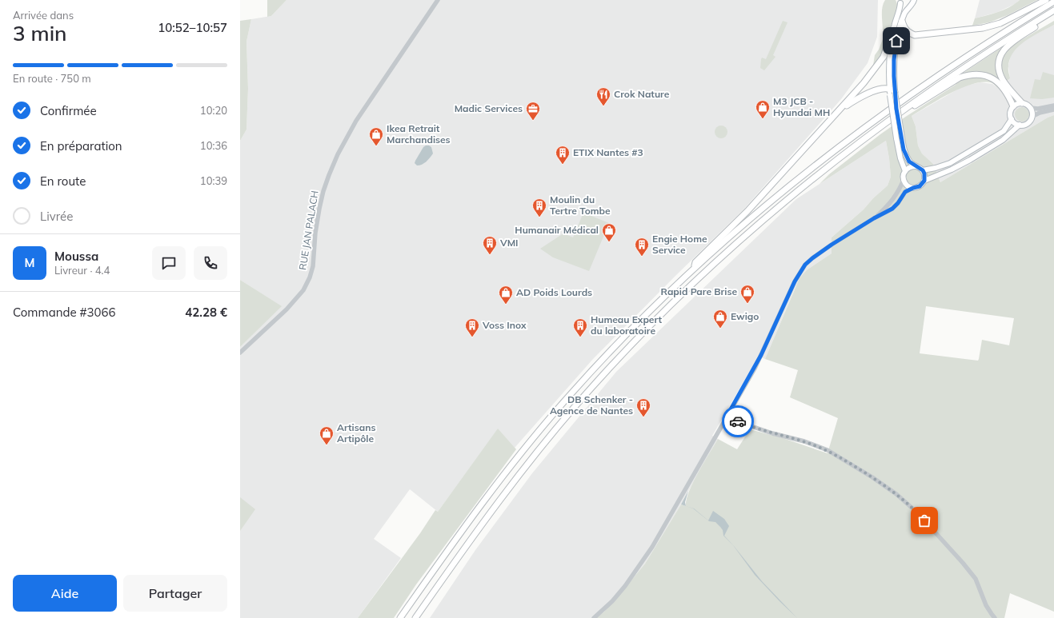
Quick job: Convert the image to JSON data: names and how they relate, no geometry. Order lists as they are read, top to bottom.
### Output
{
  "streets": {
    "street": ["RUE JAN PALACH"]
  },
  "places": {
    "restaurant": ["Crok Nature"],
    "shop": [
      "M3 JCB - Hyundai MH",
      "Ikea Retrait Marchandises",
      "Humanair Médical",
      "Rapid Pare Brise",
      "AD Poids Lourds",
      "Ewigo",
      "Artisans Artipôle"
    ],
    "office": ["Madic Services"],
    "building": [
      "ETIX Nantes #3",
      "Moulin du Tertre Tombe",
      "VMI",
      "Engie Home Service",
      "Voss Inox",
      "Humeau Expert du laboratoire",
      "DB Schenker - Agence de Nantes"
    ]
  },
  "page": {
    "heading": ["3 min", "Arrivée dans", "10:52–10:57"],
    "panel": [
      "Moussa",
      "Livreur · 4.4",
      "Commande #3066",
      "42.28 €"
    ],
    "bar": "En route · 750 m",
    "list": [
      ["Confirmée", "10:20"],
      ["En préparation", "10:36"],
      ["En route", "10:39"],
      "Livrée"
    ],
    "round": "M",
    "buttons": ["Aide", "Partager"]
  }
}
